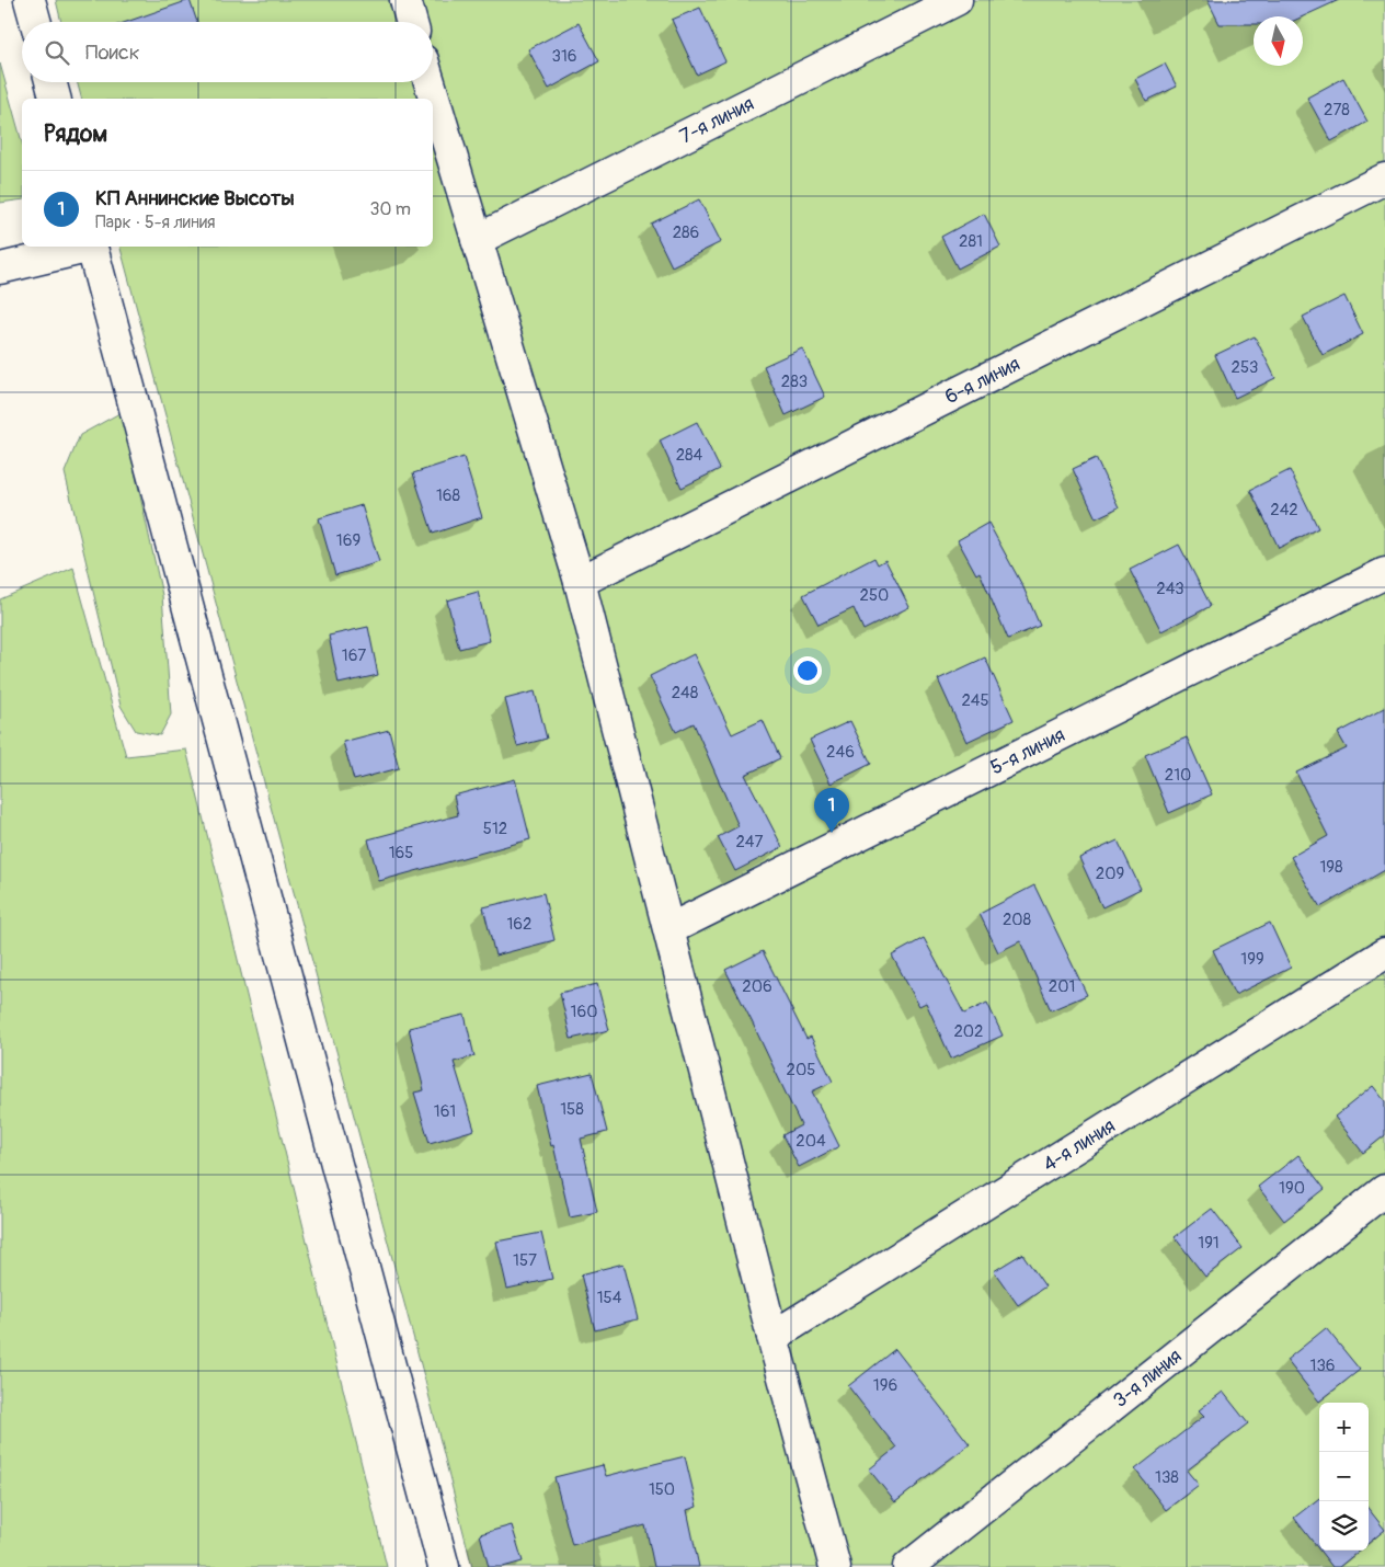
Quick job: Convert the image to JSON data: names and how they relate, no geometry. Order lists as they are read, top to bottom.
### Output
{
  "streets": {
    "street": [
      "7-я линия",
      "6-я линия",
      "5-я линия",
      "4-я линия",
      "3-я линия"
    ]
  },
  "house_numbers": [
    "316",
    "278",
    "286",
    "281",
    "253",
    "283",
    "284",
    "168",
    "242",
    "169",
    "243",
    "250",
    "167",
    "248",
    "245",
    "246",
    "210",
    "512",
    "247",
    "165",
    "198",
    "209",
    "208",
    "162",
    "199",
    "206",
    "201",
    "160",
    "202",
    "205",
    "158",
    "161",
    "204",
    "190",
    "191",
    "157",
    "154",
    "136",
    "196",
    "138",
    "150"
  ],
  "north": "bottom",
  "page": {
    "search": "Поиск",
    "heading": "Рядом",
    "list": [
      {
        "mark": "1",
        "name": "КП Аннинские Высоты",
        "note": "Парк · 5-я линия",
        "value": "30 m"
      }
    ],
    "pins": "1",
    "map_buttons": ["+", "−"]
  }
}
